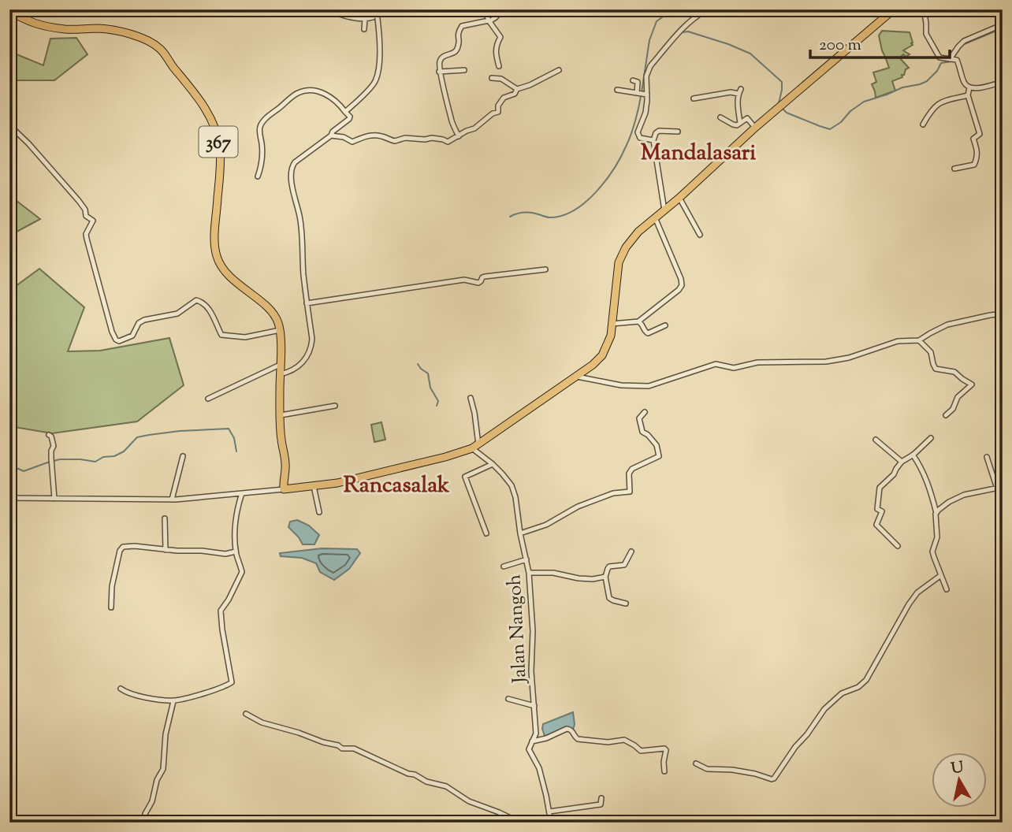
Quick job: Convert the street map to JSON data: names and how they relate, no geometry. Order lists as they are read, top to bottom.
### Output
{
  "streets": {
    "main road": ["367"],
    "street": ["Jalan Nangoh"]
  },
  "districts": ["Mandalasari", "Rancasalak"],
  "scale_bar": "200 m",
  "north": "top"
}
